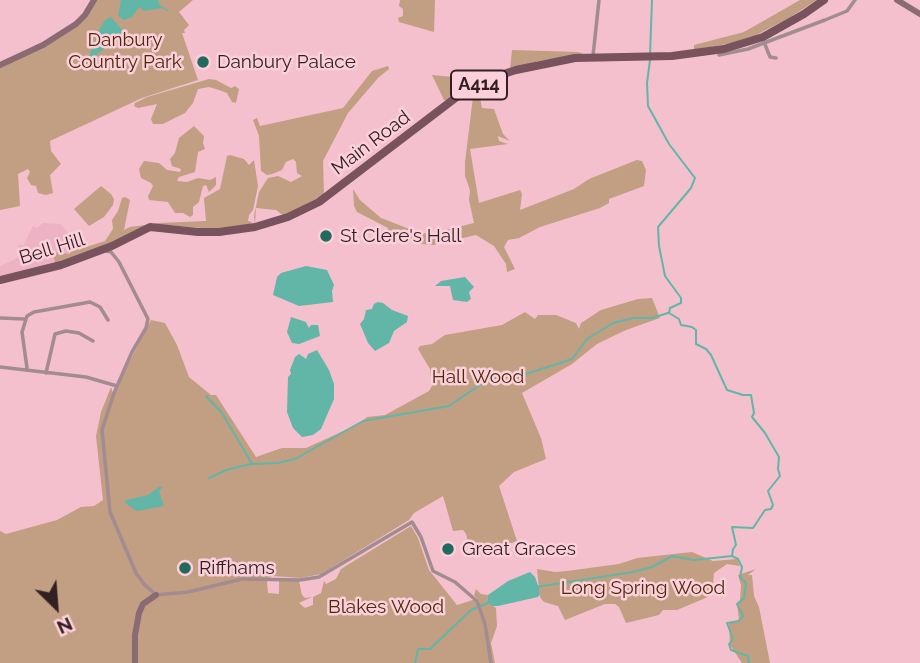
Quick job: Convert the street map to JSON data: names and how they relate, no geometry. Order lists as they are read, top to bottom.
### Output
{
  "streets": {
    "main road": ["A414", "Main Road", "Bell Hill"]
  },
  "crossings": [
    ["A414", "Main Road"],
    ["Main Road", "Bell Hill"]
  ],
  "parks": [
    "Danbury Country Park",
    "Hall Wood",
    "Long Spring Wood",
    "Blakes Wood"
  ],
  "places": [
    "Danbury Palace",
    "St Clere's Hall",
    "Great Graces",
    "Riffhams"
  ],
  "north": "bottom right"
}
